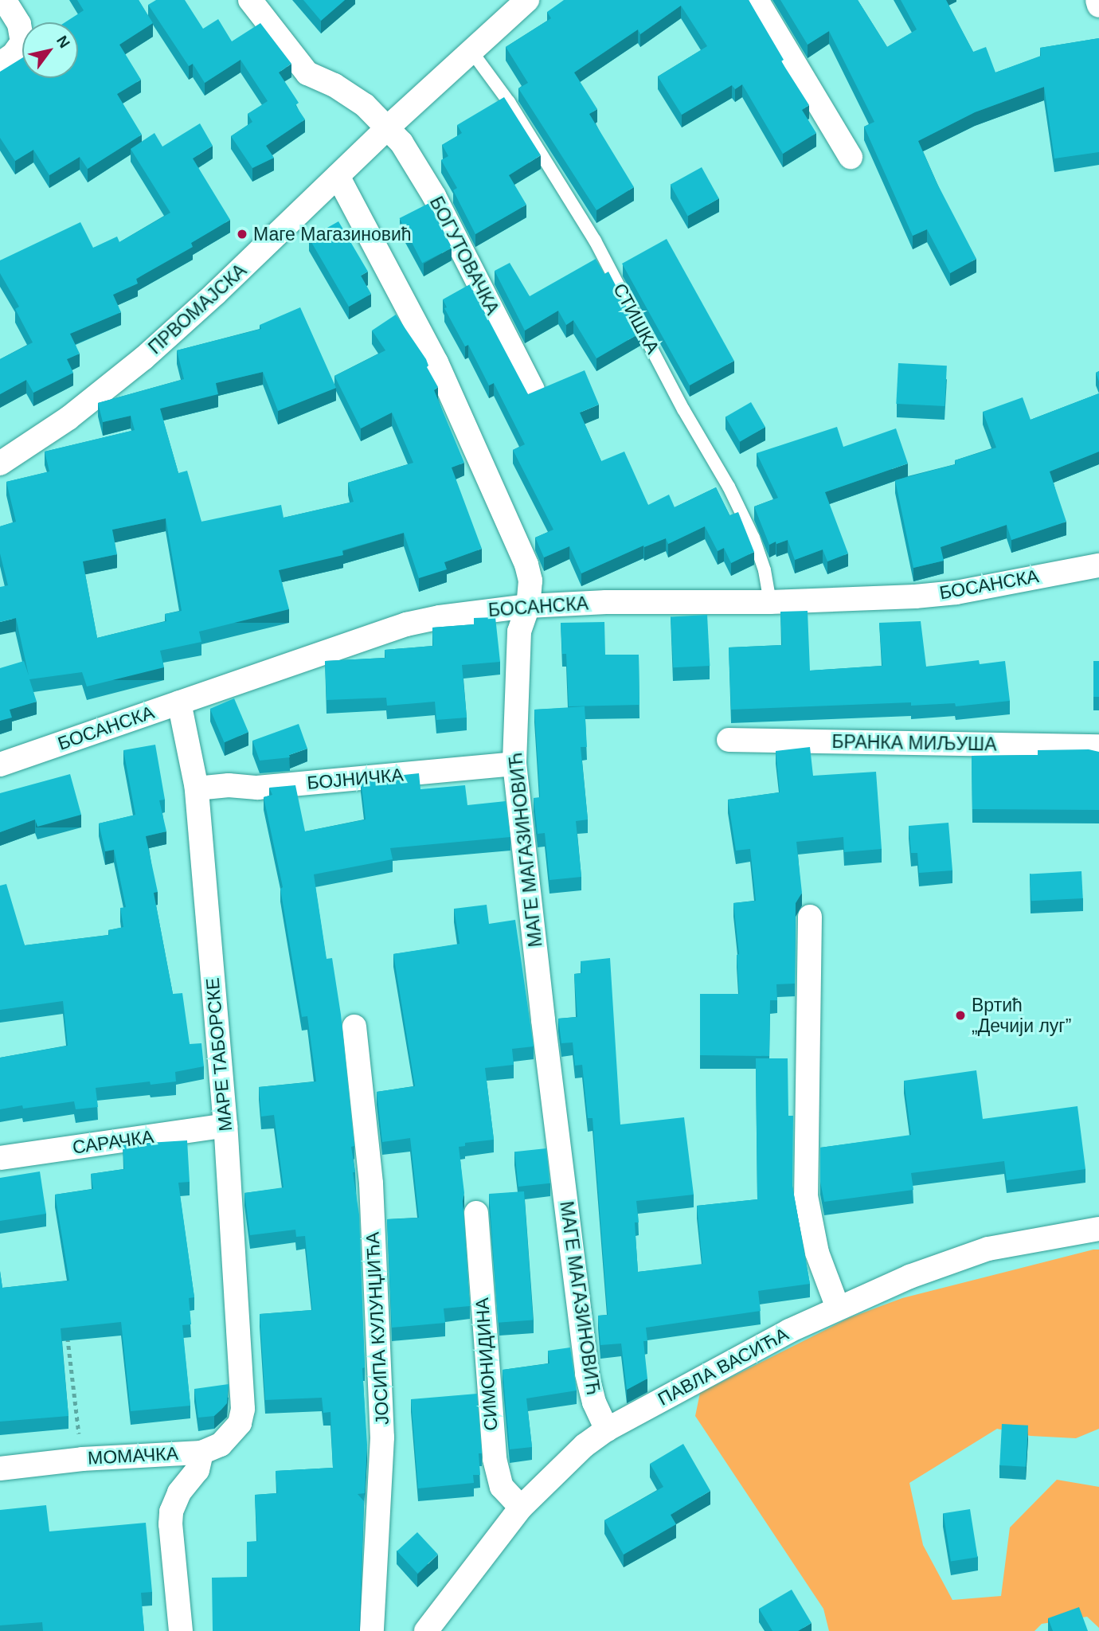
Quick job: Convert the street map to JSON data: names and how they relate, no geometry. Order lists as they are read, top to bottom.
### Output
{
  "streets": {
    "street": [
      "БОГУТОВАЧКА",
      "ПРВОМАЈСКА",
      "БОСАНСКА",
      "БРАНКА МИЉУША",
      "БОЈНИЧКА",
      "МАГЕ МАГАЗИНОВИЋ",
      "МАРЕ ТАБОРСКЕ",
      "САРАЧКА",
      "ЈОСИПА КУЛУНЏИЋА",
      "СИМОНИДИНА",
      "ПАВЛА ВАСИЋА",
      "МОМАЧКА"
    ],
    "lane": ["СТИШКА"]
  },
  "crossings": [
    ["БОГУТОВАЧКА", "ПРВОМАЈСКА"],
    ["ПРВОМАЈСКА", "СТИШКА"],
    ["ПРВОМАЈСКА", "МАГЕ МАГАЗИНОВИЋ"],
    ["СТИШКА", "БОСАНСКА"],
    ["БОСАНСКА", "МАГЕ МАГАЗИНОВИЋ"],
    ["БОСАНСКА", "МАРЕ ТАБОРСКЕ"],
    ["БОЈНИЧКА", "МАГЕ МАГАЗИНОВИЋ"],
    ["БОЈНИЧКА", "МАРЕ ТАБОРСКЕ"],
    ["МАГЕ МАГАЗИНОВИЋ", "ПАВЛА ВАСИЋА"],
    ["МАРЕ ТАБОРСКЕ", "САРАЧКА"],
    ["МАРЕ ТАБОРСКЕ", "МОМАЧКА"],
    ["СИМОНИДИНА", "ПАВЛА ВАСИЋА"]
  ],
  "places": ["Маге Магазиновић", "Вртић „Дечији луг”"],
  "north": "top right"
}
